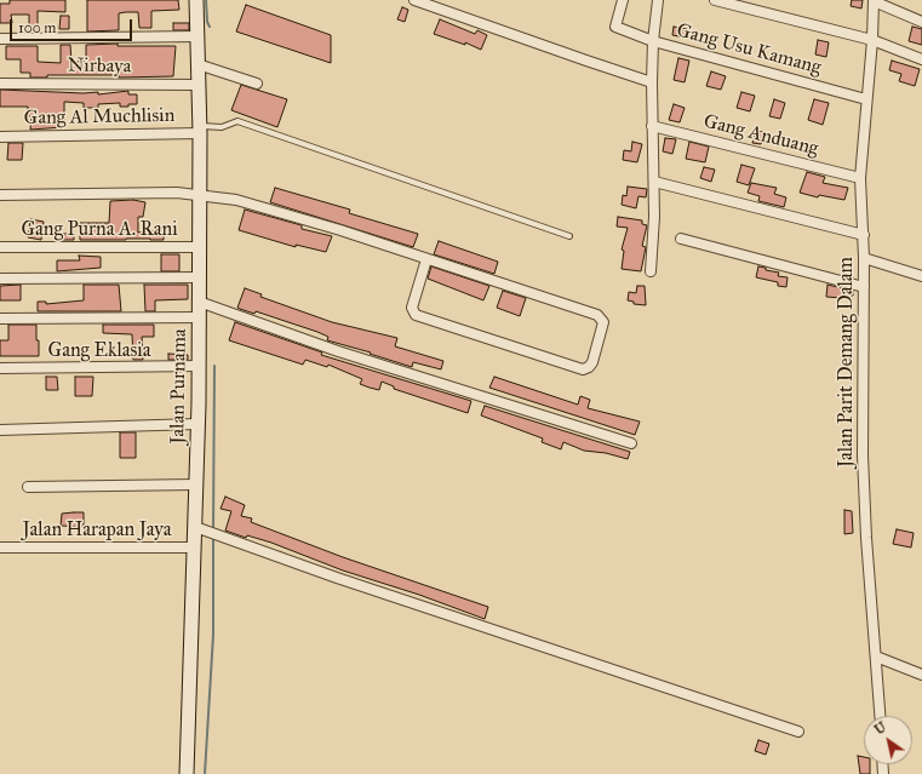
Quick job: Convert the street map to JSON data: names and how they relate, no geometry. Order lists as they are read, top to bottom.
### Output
{
  "streets": {
    "street": [
      "Gang Usu Kamang",
      "Nirbaya",
      "Gang Al Muchlisin",
      "Gang Anduang",
      "Gang Purna A. Rani",
      "Gang Eklasia",
      "Jalan Parit Demang Dalam",
      "Jalan Purnama",
      "Jalan Harapan Jaya"
    ]
  },
  "crossings": [
    ["Gang Usu Kamang", "Gang Anduang"],
    ["Gang Usu Kamang", "Jalan Parit Demang Dalam"],
    ["Nirbaya", "Jalan Purnama"],
    ["Gang Al Muchlisin", "Jalan Purnama"],
    ["Gang Anduang", "Jalan Parit Demang Dalam"],
    ["Gang Purna A. Rani", "Jalan Purnama"],
    ["Gang Eklasia", "Jalan Purnama"],
    ["Jalan Purnama", "Jalan Harapan Jaya"]
  ],
  "scale_bar": "100 m",
  "north": "top left"
}
